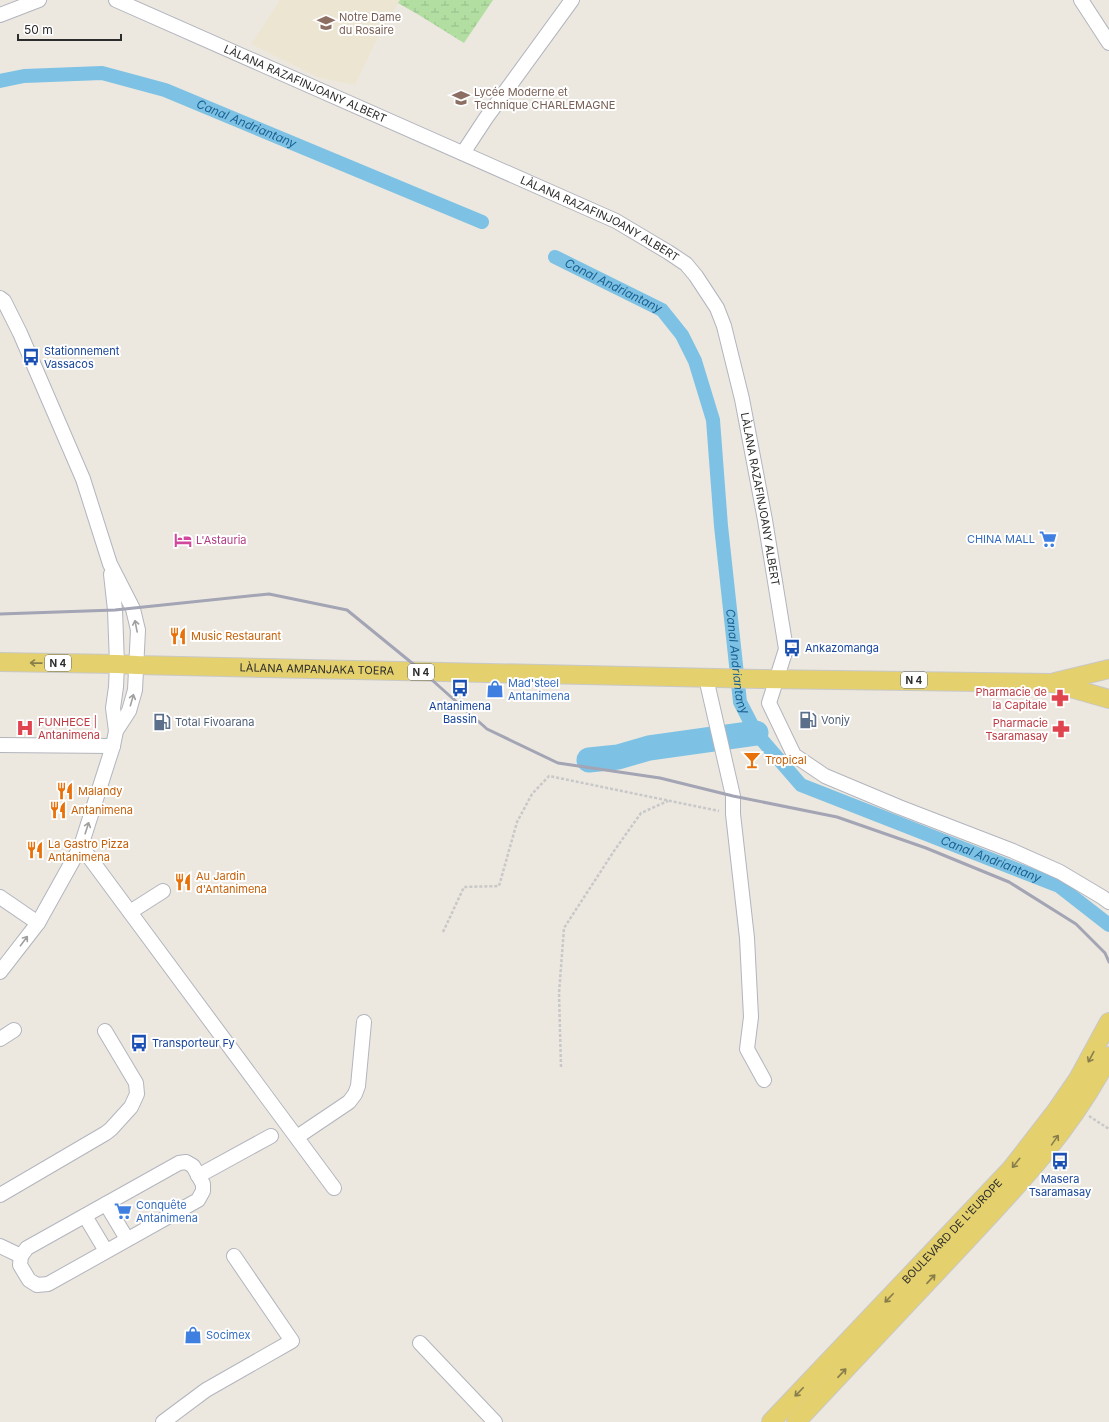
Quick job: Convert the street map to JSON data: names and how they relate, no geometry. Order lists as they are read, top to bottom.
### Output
{
  "streets": {
    "main road": ["N 4", "LÀLANA AMPANJAKA TOERA", "BOULEVARD DE L'EUROPE"],
    "street": ["LÀLANA RAZAFINJOANY ALBERT"]
  },
  "crossings": [
    ["LÀLANA RAZAFINJOANY ALBERT", "N 4"],
    ["N 4", "LÀLANA AMPANJAKA TOERA"]
  ],
  "water": ["Canal Andriantany"],
  "places": {
    "school or university": ["Notre Dame du Rosaire", "Lycée Moderne et Technique CHARLEMAGNE"],
    "bus stop": [
      "Stationnement Vassacos",
      "Ankazomanga",
      "Antanimena Bassin",
      "Transporteur Fy",
      "Masera Tsaramasay"
    ],
    "supermarket": ["CHINA MALL", "Conquête Antanimena"],
    "hotel": ["L'Astauria"],
    "restaurant": [
      "Music Restaurant",
      "Malandy",
      "Antanimena",
      "La Gastro Pizza Antanimena",
      "Au Jardin d'Antanimena"
    ],
    "shop": ["Mad'steel Antanimena", "Socimex"],
    "pharmacy": ["Pharmacie de la Capitale", "Pharmacie Tsaramasay"],
    "fuel station": ["Vonjy", "Total Fivoarana"],
    "hospital": ["FUNHECE | Antanimena"],
    "bar": ["Tropical"]
  },
  "scale_bar": "50 m"
}
